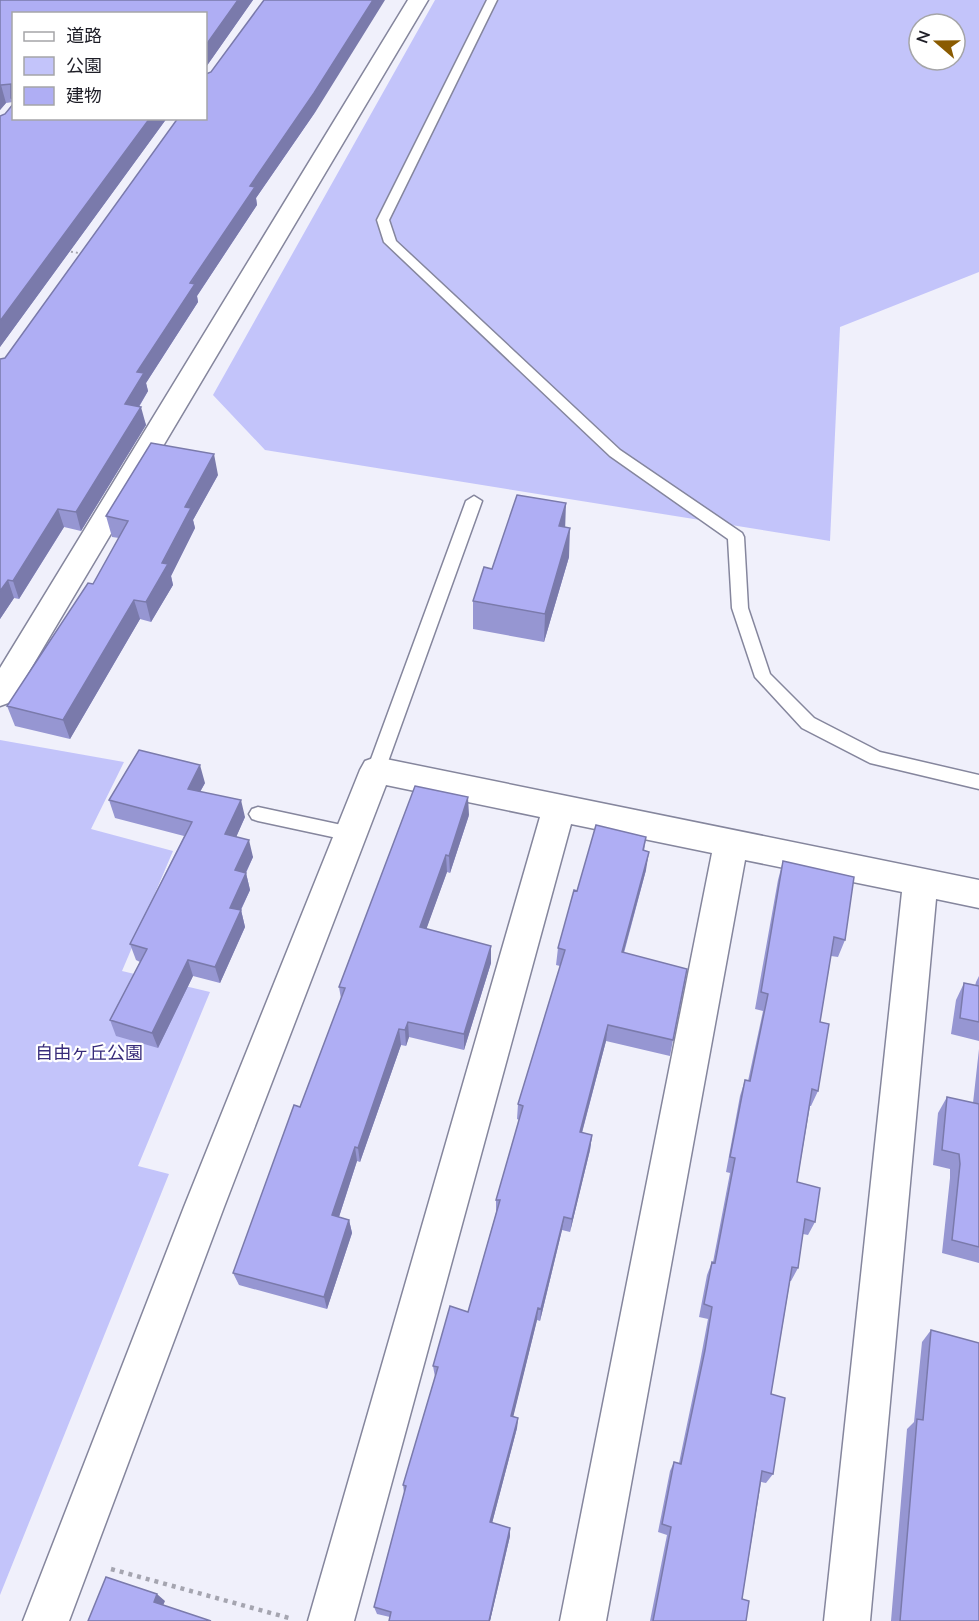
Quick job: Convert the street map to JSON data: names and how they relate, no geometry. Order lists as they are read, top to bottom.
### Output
{
  "parks": ["自由ヶ丘公園"],
  "legend": ["道路", "公園", "建物"],
  "north": "left"
}
